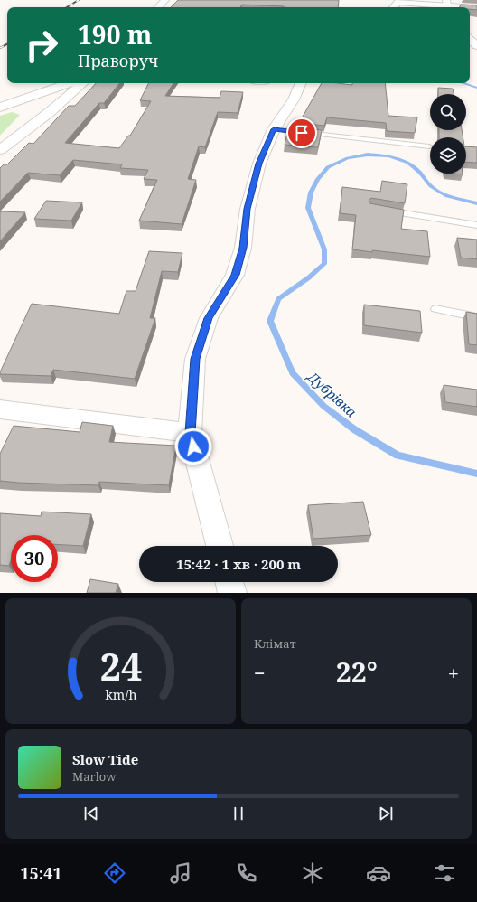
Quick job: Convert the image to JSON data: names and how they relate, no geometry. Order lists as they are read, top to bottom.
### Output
{
  "water": ["Дубрівка"],
  "page": {
    "turn": ["190 m", "Праворуч"],
    "limit": "30",
    "trip": "15:42 · 1 хв · 200 m",
    "tile": "Клімат",
    "heat": ["−", "22°", "+"],
    "song": ["Slow Tide", "Marlow"],
    "tabs": "15:41",
    "gauge": ["24", "km/h"]
  }
}
